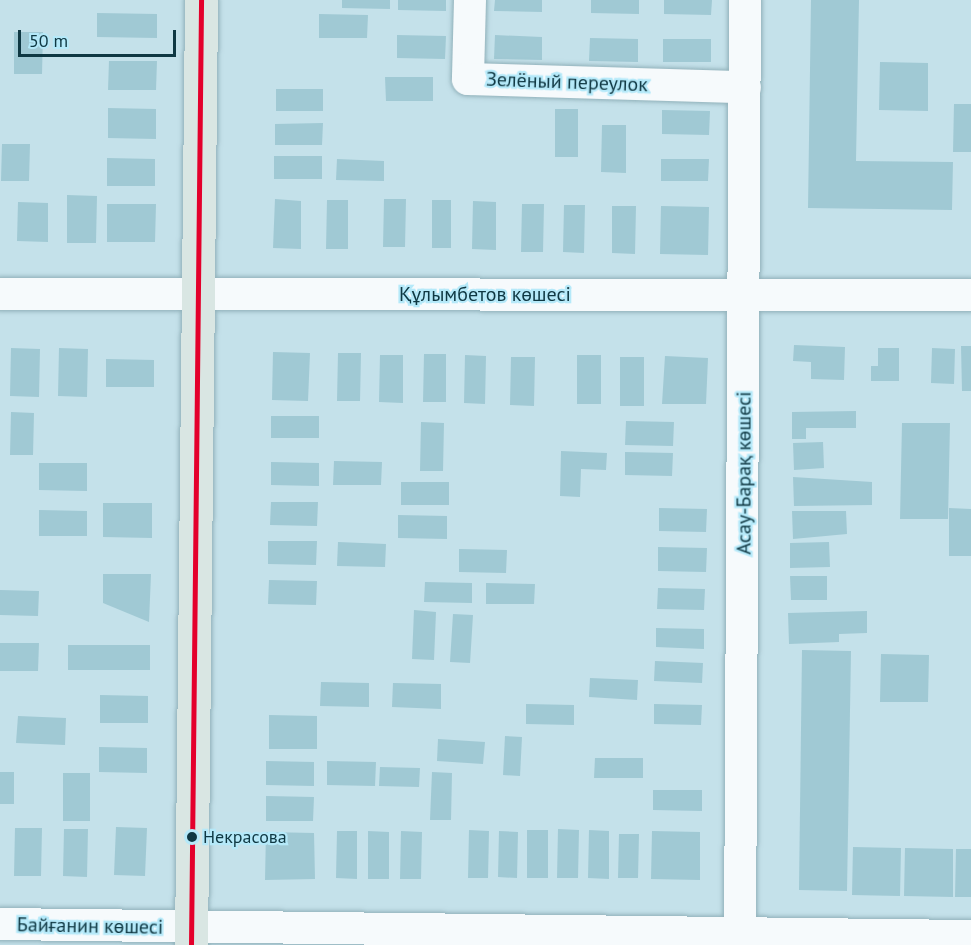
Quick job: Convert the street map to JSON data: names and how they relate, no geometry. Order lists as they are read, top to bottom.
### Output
{
  "streets": {
    "street": [
      "Зелёный переулок",
      "Құлымбетов көшесі",
      "Асау-Барақ көшесі",
      "Байғанин көшесі"
    ]
  },
  "crossings": [
    ["Зелёный переулок", "Асау-Барақ көшесі"],
    ["Құлымбетов көшесі", "Асау-Барақ көшесі"],
    ["Асау-Барақ көшесі", "Байғанин көшесі"]
  ],
  "places": ["Некрасова"],
  "scale_bar": "50 m"
}
